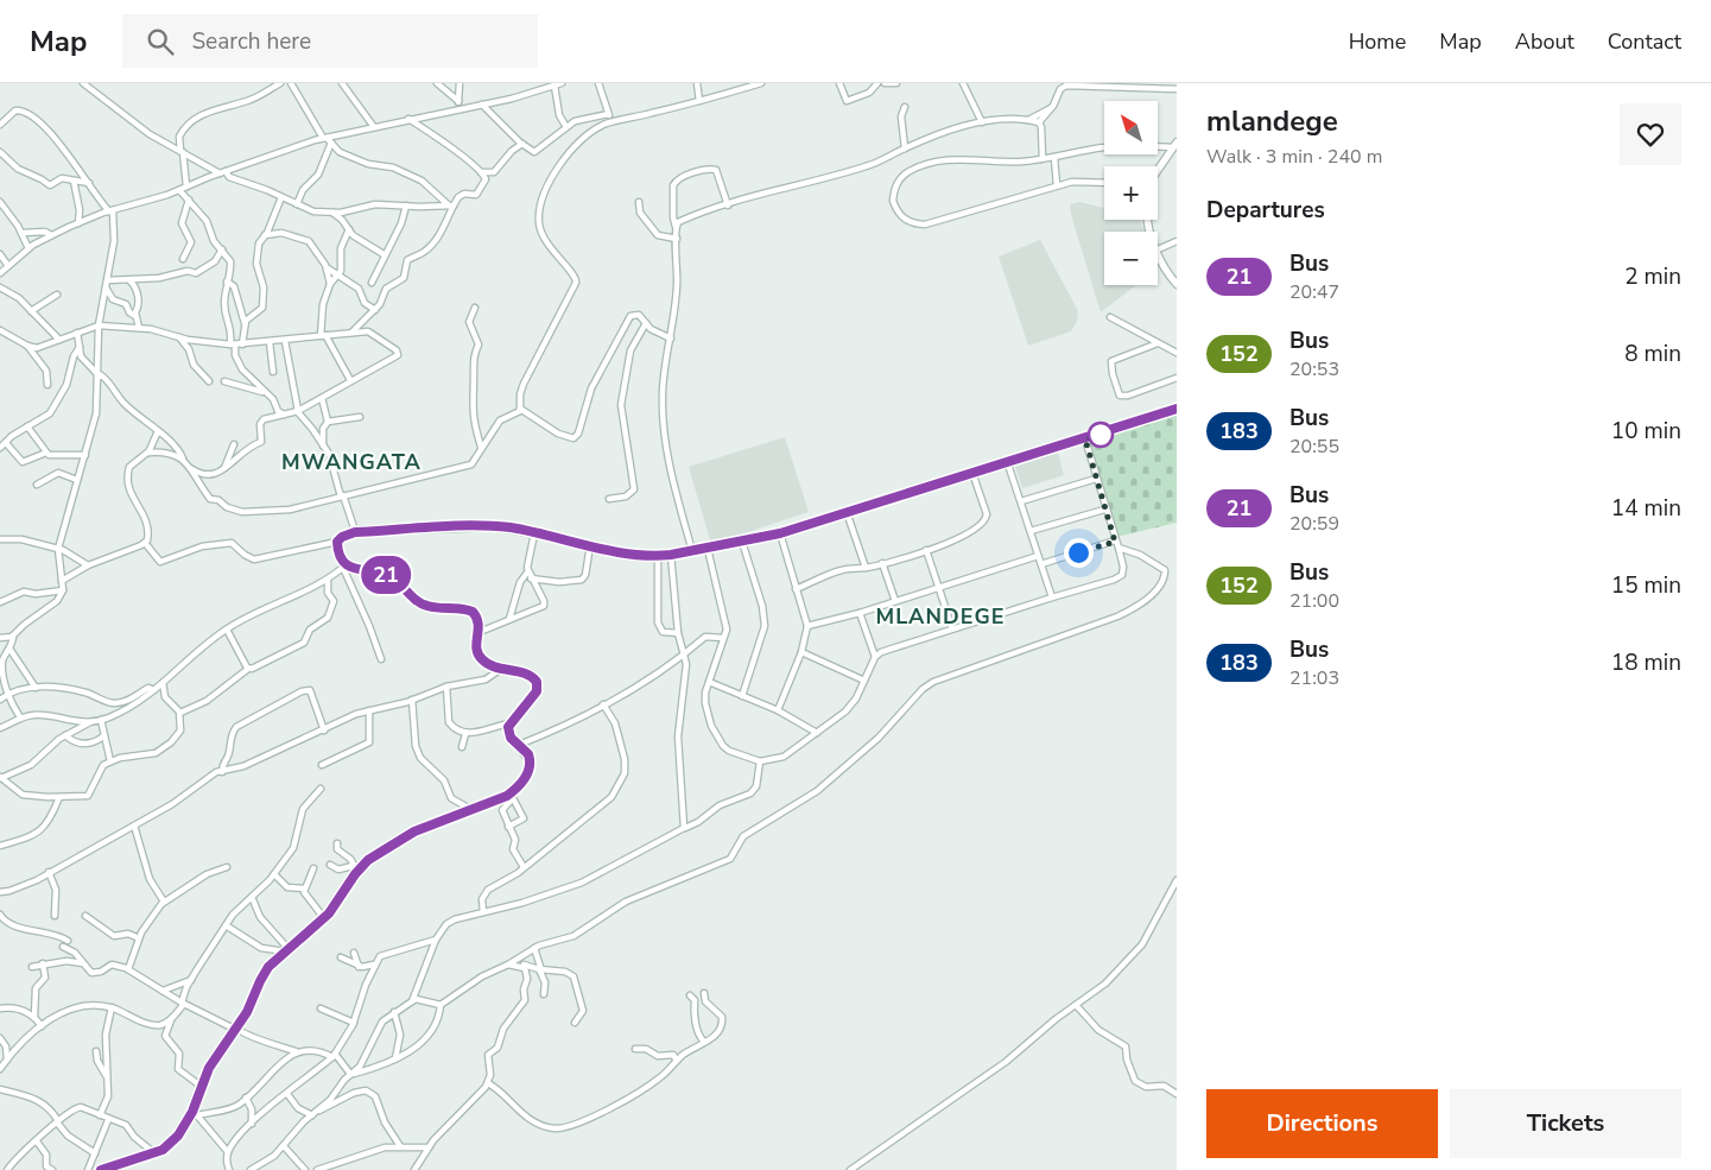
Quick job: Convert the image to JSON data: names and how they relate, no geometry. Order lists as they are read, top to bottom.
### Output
{
  "districts": ["MWANGATA", "MLANDEGE"],
  "lines": ["bus line 21"],
  "north": "top left",
  "page": {
    "header": "Map",
    "search": "Search here",
    "nav": [
      "Home",
      "Map",
      "About",
      "Contact"
    ],
    "on_map": "21",
    "heading": [
      ["mlandege", "Walk · 3 min · 240 m"],
      "Departures"
    ],
    "map_buttons": ["+", "−"],
    "list": [
      {
        "mark": "21",
        "name": "Bus",
        "note": "20:47",
        "value": "2 min"
      },
      {
        "mark": "152",
        "name": "Bus",
        "note": "20:53",
        "value": "8 min"
      },
      {
        "mark": "183",
        "name": "Bus",
        "note": "20:55",
        "value": "10 min"
      },
      {
        "mark": "21",
        "name": "Bus",
        "note": "20:59",
        "value": "14 min"
      },
      {
        "mark": "152",
        "name": "Bus",
        "note": "21:00",
        "value": "15 min"
      },
      {
        "mark": "183",
        "name": "Bus",
        "note": "21:03",
        "value": "18 min"
      }
    ],
    "buttons": ["Directions", "Tickets"]
  }
}
